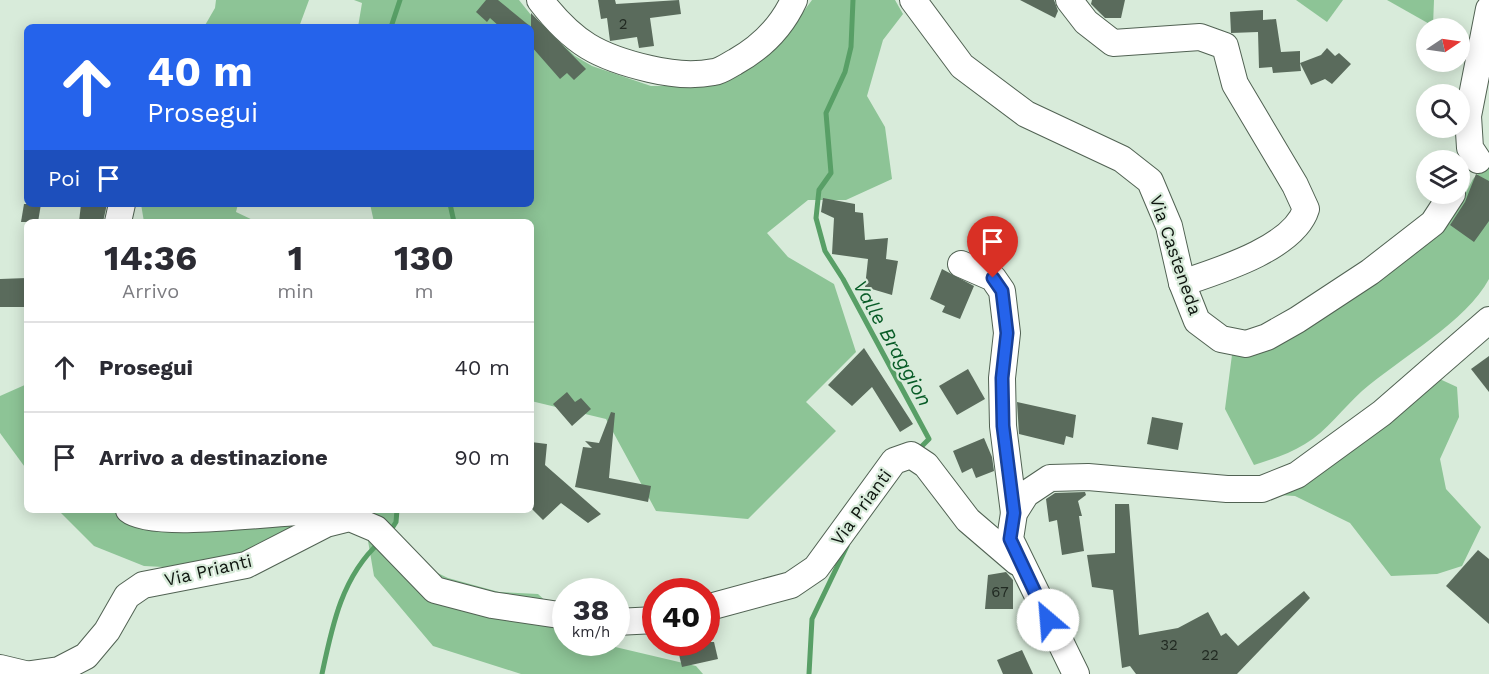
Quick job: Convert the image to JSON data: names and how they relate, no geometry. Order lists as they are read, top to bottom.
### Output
{
  "streets": {
    "street": ["Via Casteneda", "Via Prianti"]
  },
  "water": ["Valle Braggion"],
  "house_numbers": [
    "2",
    "67",
    "32",
    "22"
  ],
  "north": "right",
  "page": {
    "turn": ["40 m", "Prosegui"],
    "then": "Poi",
    "eta": [
      "14:36",
      "Arrivo",
      "1",
      "min",
      "130",
      "m"
    ],
    "list": [
      {
        "name": "Prosegui",
        "value": "40 m"
      },
      {
        "name": "Arrivo a destinazione",
        "value": "90 m"
      }
    ],
    "speed": "38 km/h",
    "limit": "40"
  }
}
